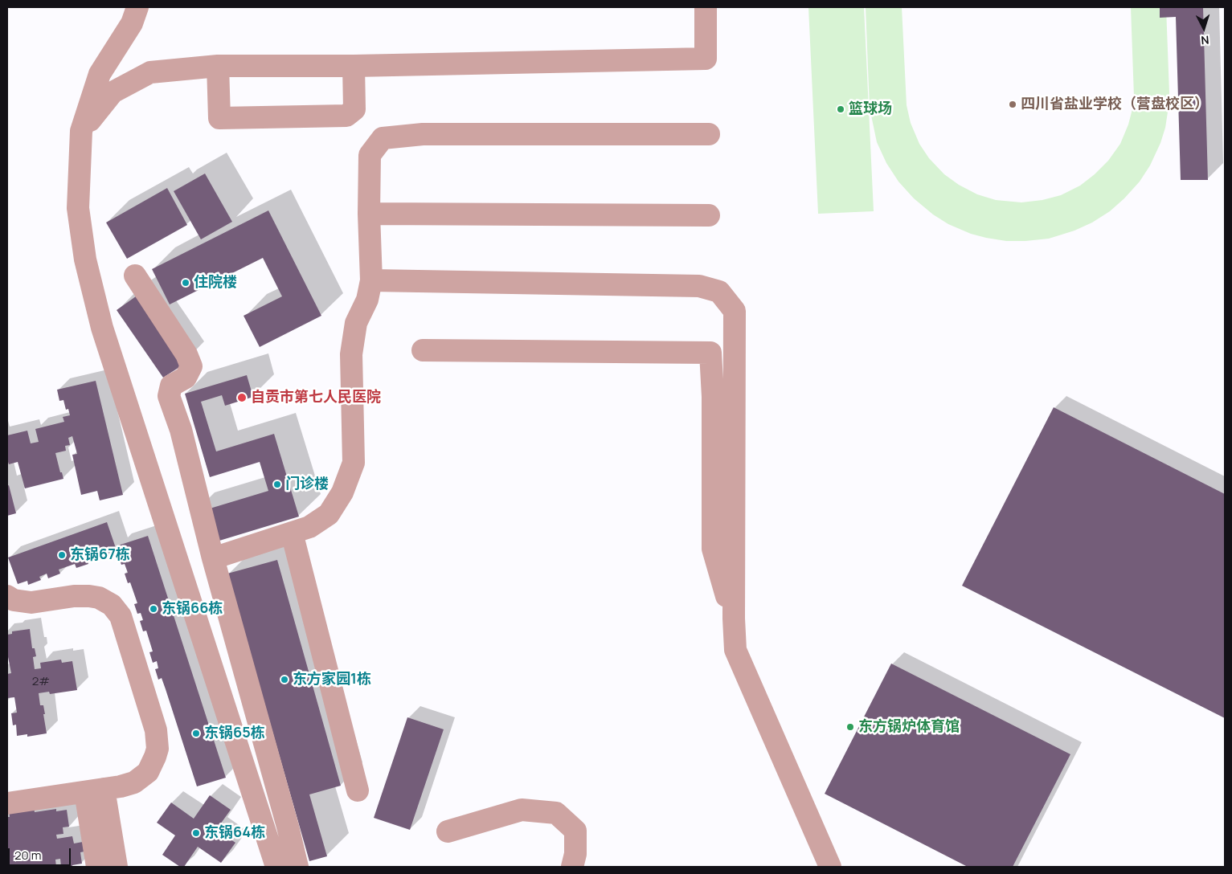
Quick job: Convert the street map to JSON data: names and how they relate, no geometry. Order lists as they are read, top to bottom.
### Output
{
  "places": [
    "四川省盐业学校（营盘校区）",
    "篮球场",
    "住院楼",
    "自贡市第七人民医院",
    "门诊楼",
    "东锅67栋",
    "东锅66栋",
    "东方家园1栋",
    "东方锅炉体育馆",
    "东锅65栋",
    "东锅64栋"
  ],
  "house_numbers": ["2#"],
  "scale_bar": "20 m",
  "north": "bottom"
}
